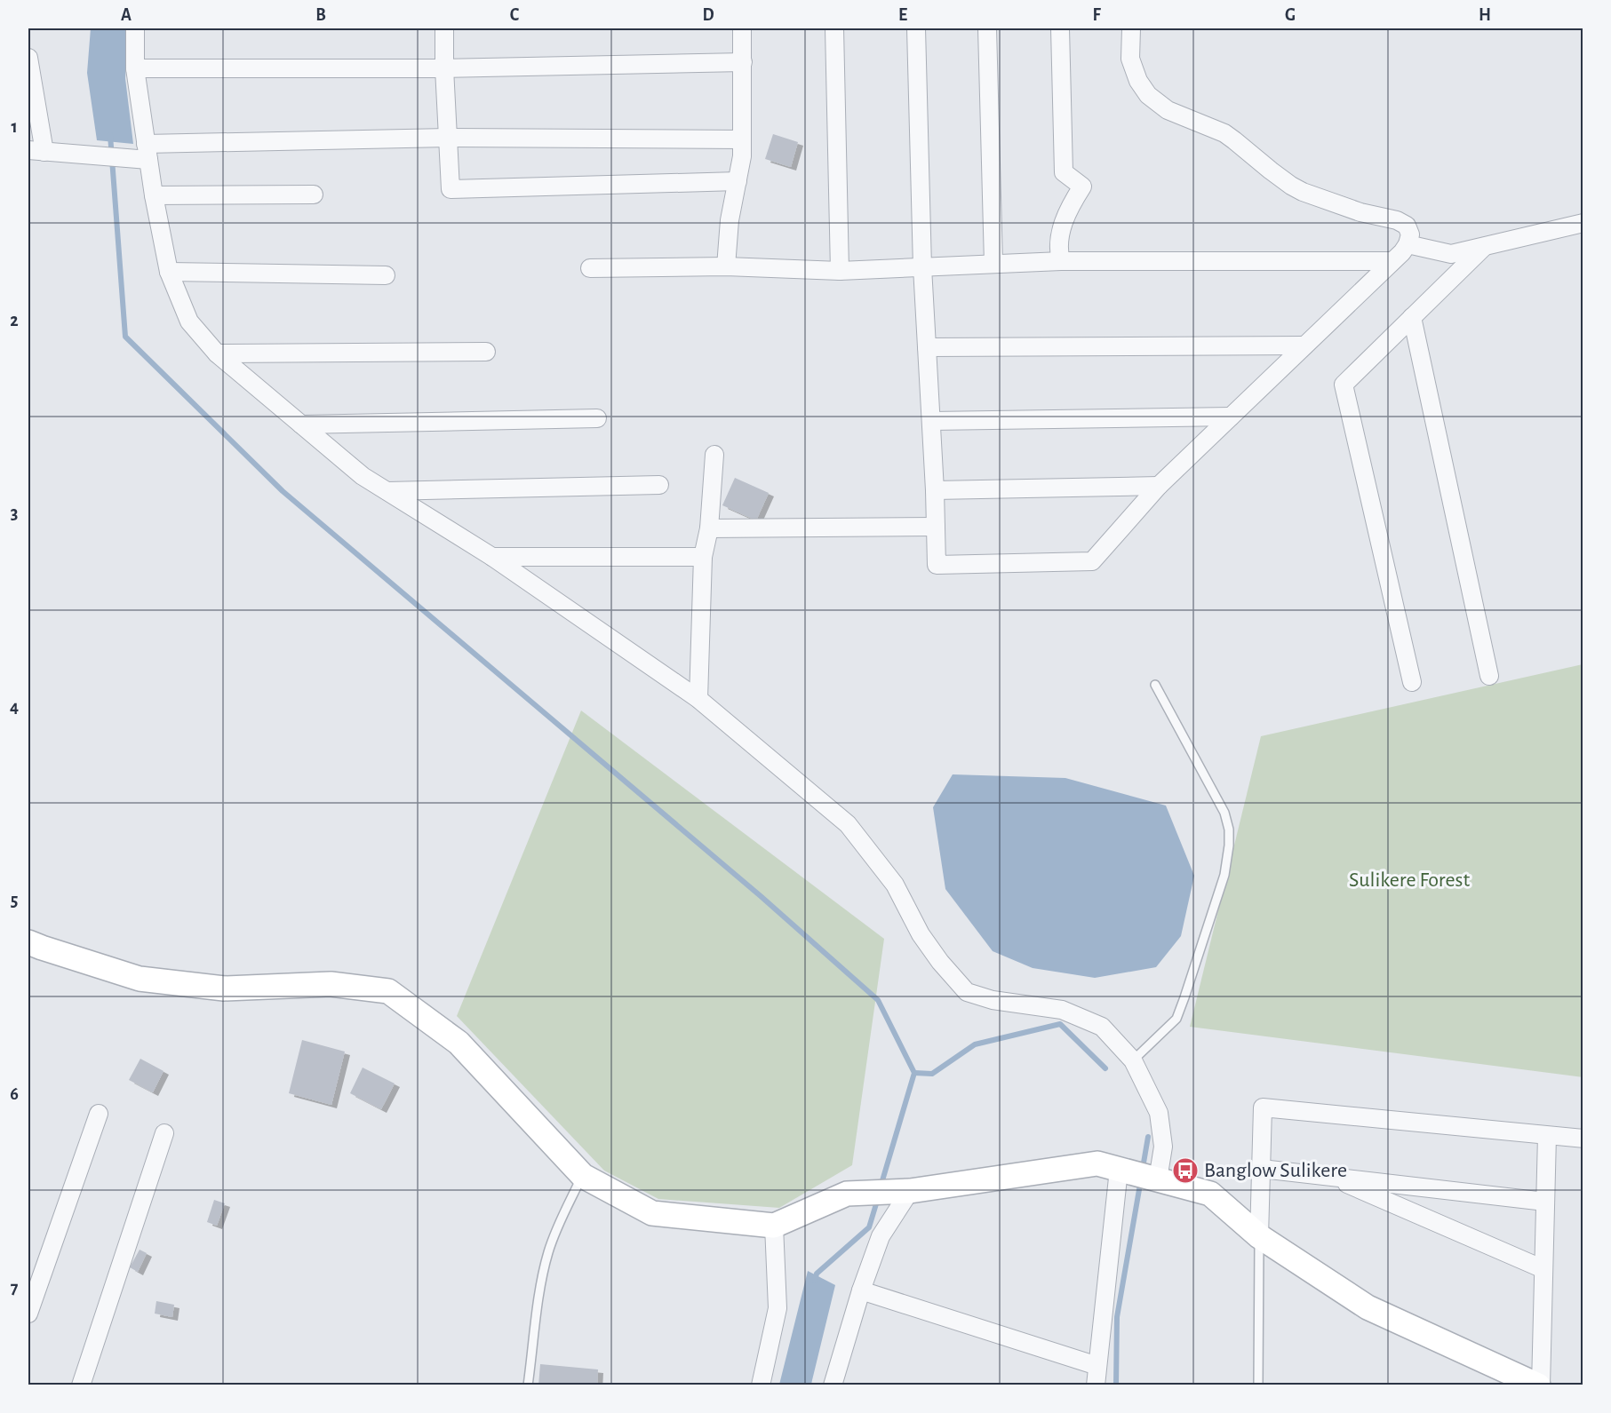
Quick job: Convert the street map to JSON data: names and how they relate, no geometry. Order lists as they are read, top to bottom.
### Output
{
  "parks": ["Sulikere Forest"],
  "places": {
    "bus stop": ["Banglow Sulikere"]
  },
  "grid": {
    "columns": [
      "A",
      "B",
      "C",
      "D",
      "E",
      "F",
      "G",
      "H"
    ],
    "rows": [
      "1",
      "2",
      "3",
      "4",
      "5",
      "6",
      "7"
    ]
  }
}
